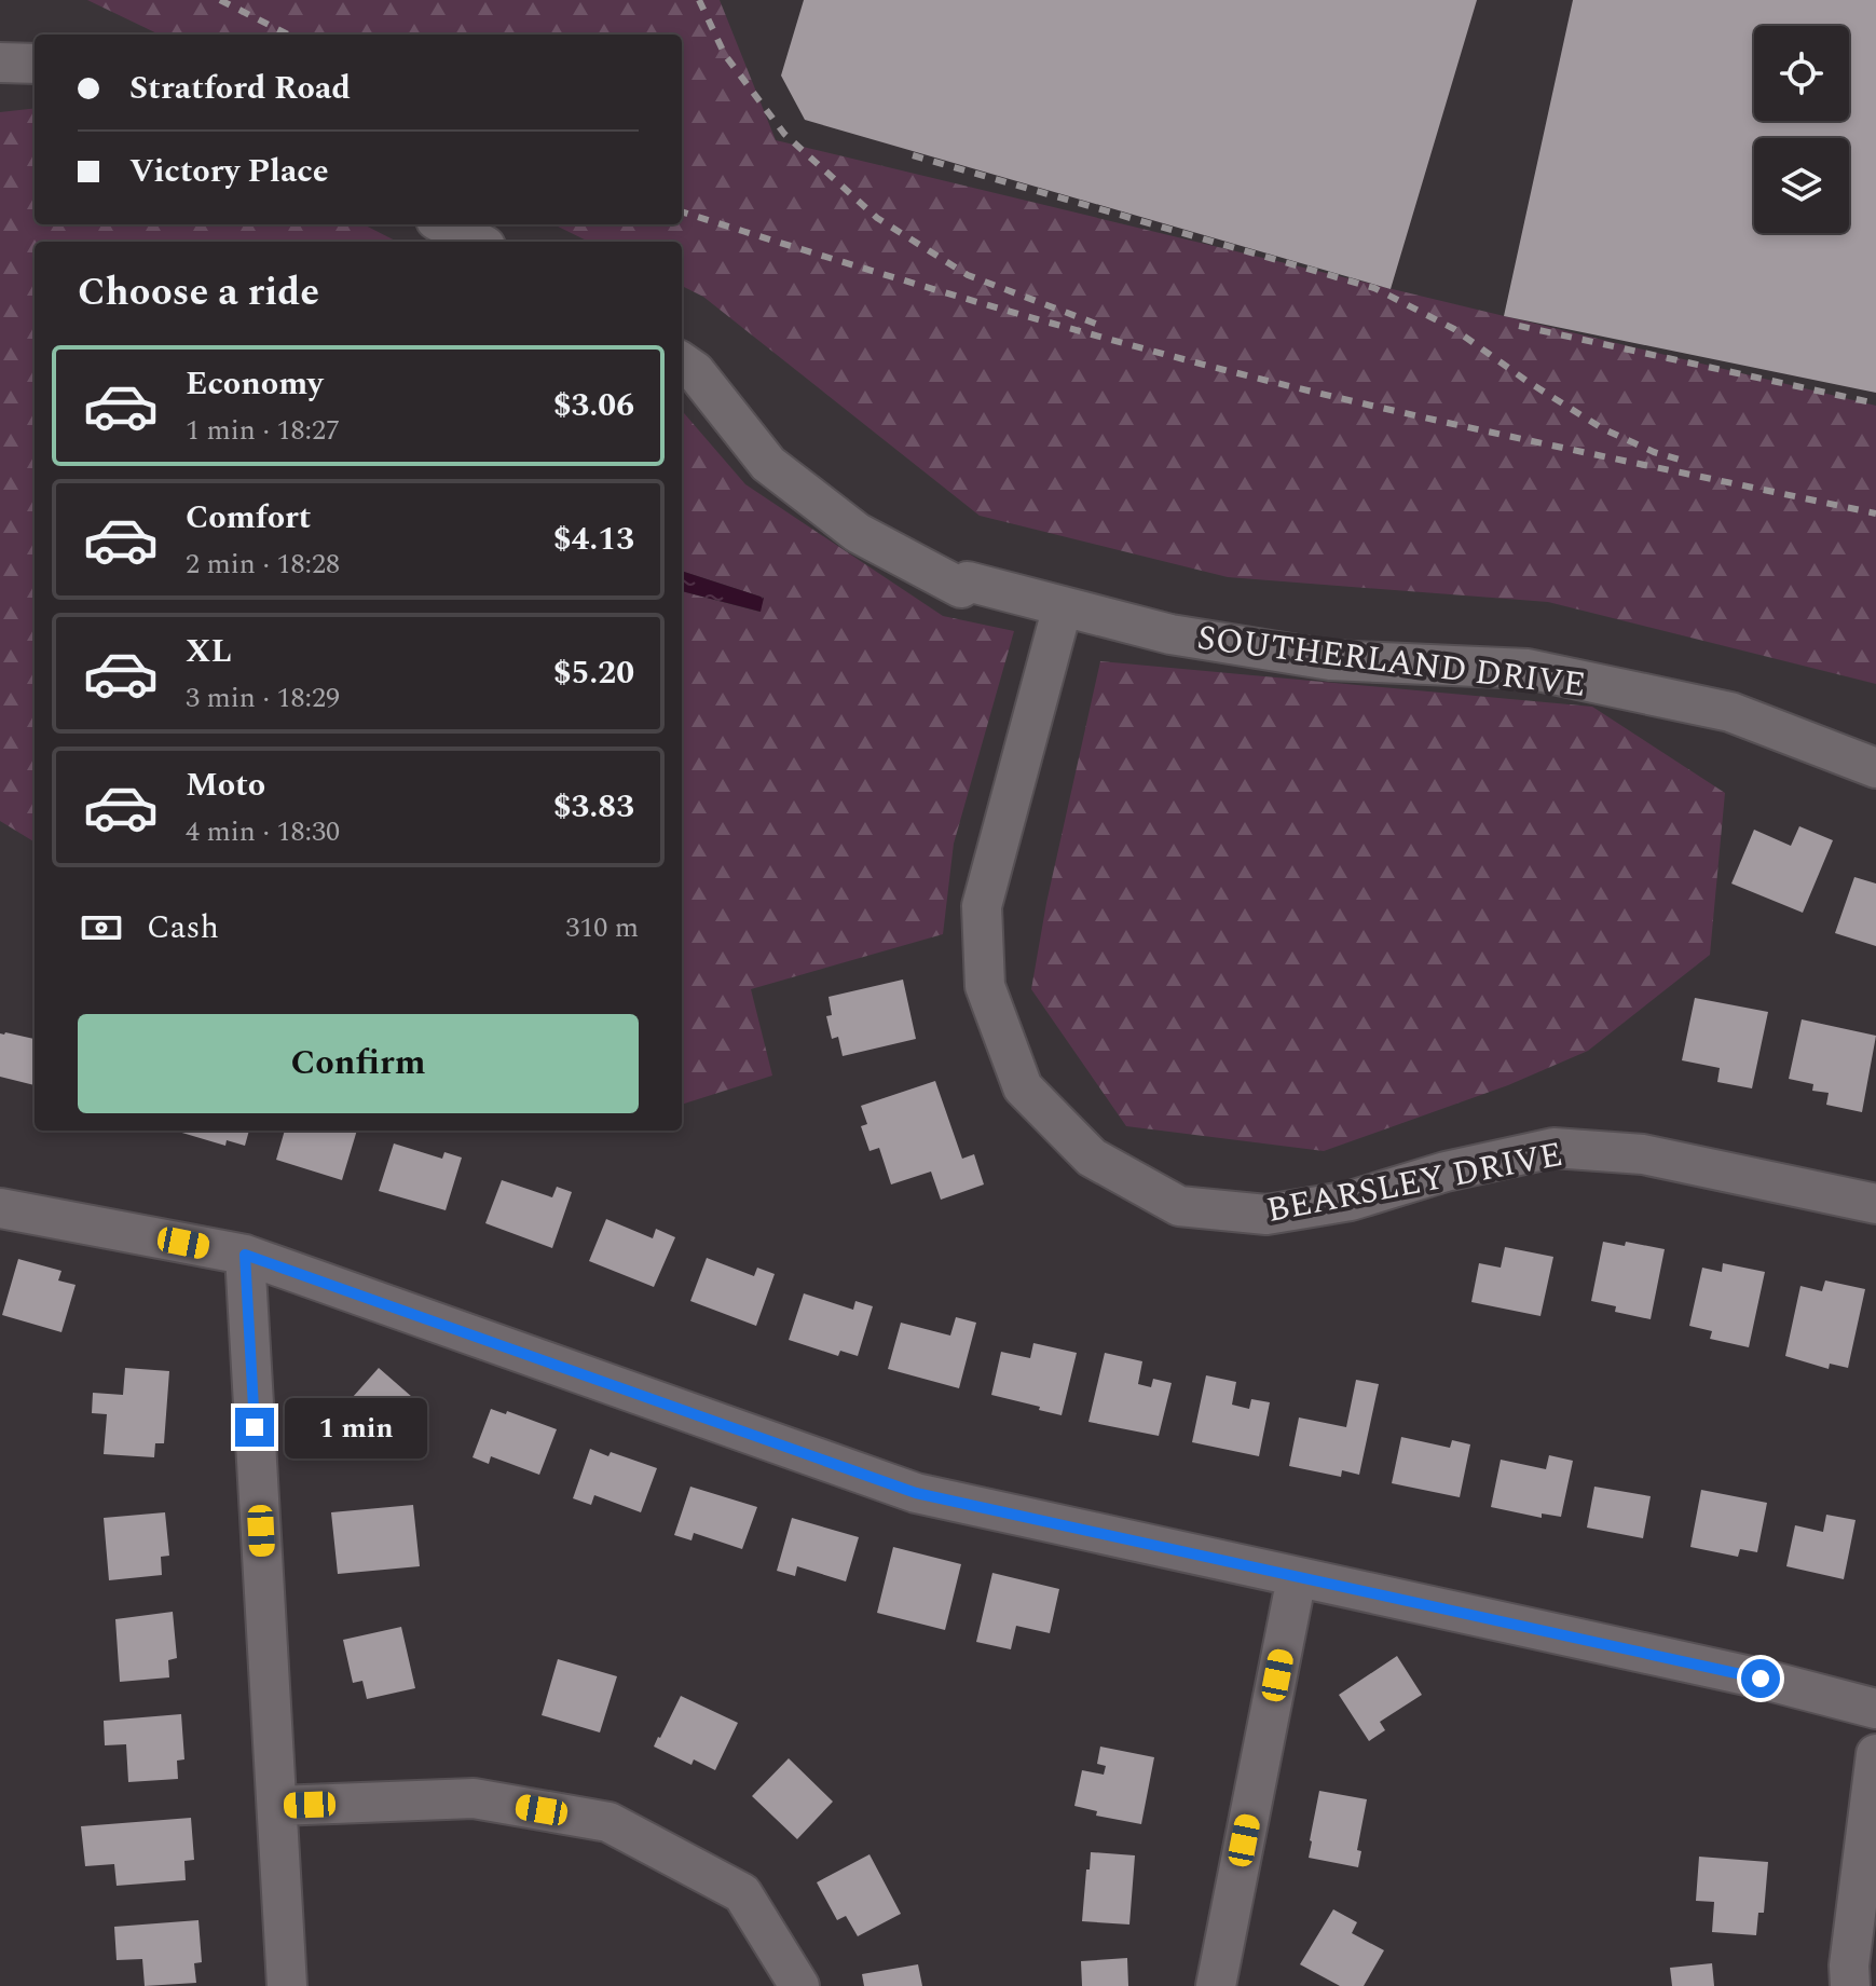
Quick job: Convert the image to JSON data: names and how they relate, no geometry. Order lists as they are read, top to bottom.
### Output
{
  "streets": {
    "street": ["SOUTHERLAND DRIVE", "BEARSLEY DRIVE"]
  },
  "crossings": [
    ["SOUTHERLAND DRIVE", "BEARSLEY DRIVE"]
  ],
  "page": {
    "banner": ["Stratford Road", "Victory Place"],
    "heading": "Choose a ride",
    "list": [
      {
        "name": "Economy",
        "note": "1 min · 18:27",
        "value": "$3.06"
      },
      {
        "name": "Comfort",
        "note": "2 min · 18:28",
        "value": "$4.13"
      },
      {
        "name": "XL",
        "note": "3 min · 18:29",
        "value": "$5.20"
      },
      {
        "name": "Moto",
        "note": "4 min · 18:30",
        "value": "$3.83"
      }
    ],
    "pay": ["Cash", "310 m"],
    "buttons": "Confirm",
    "bubble": "1 min"
  }
}
